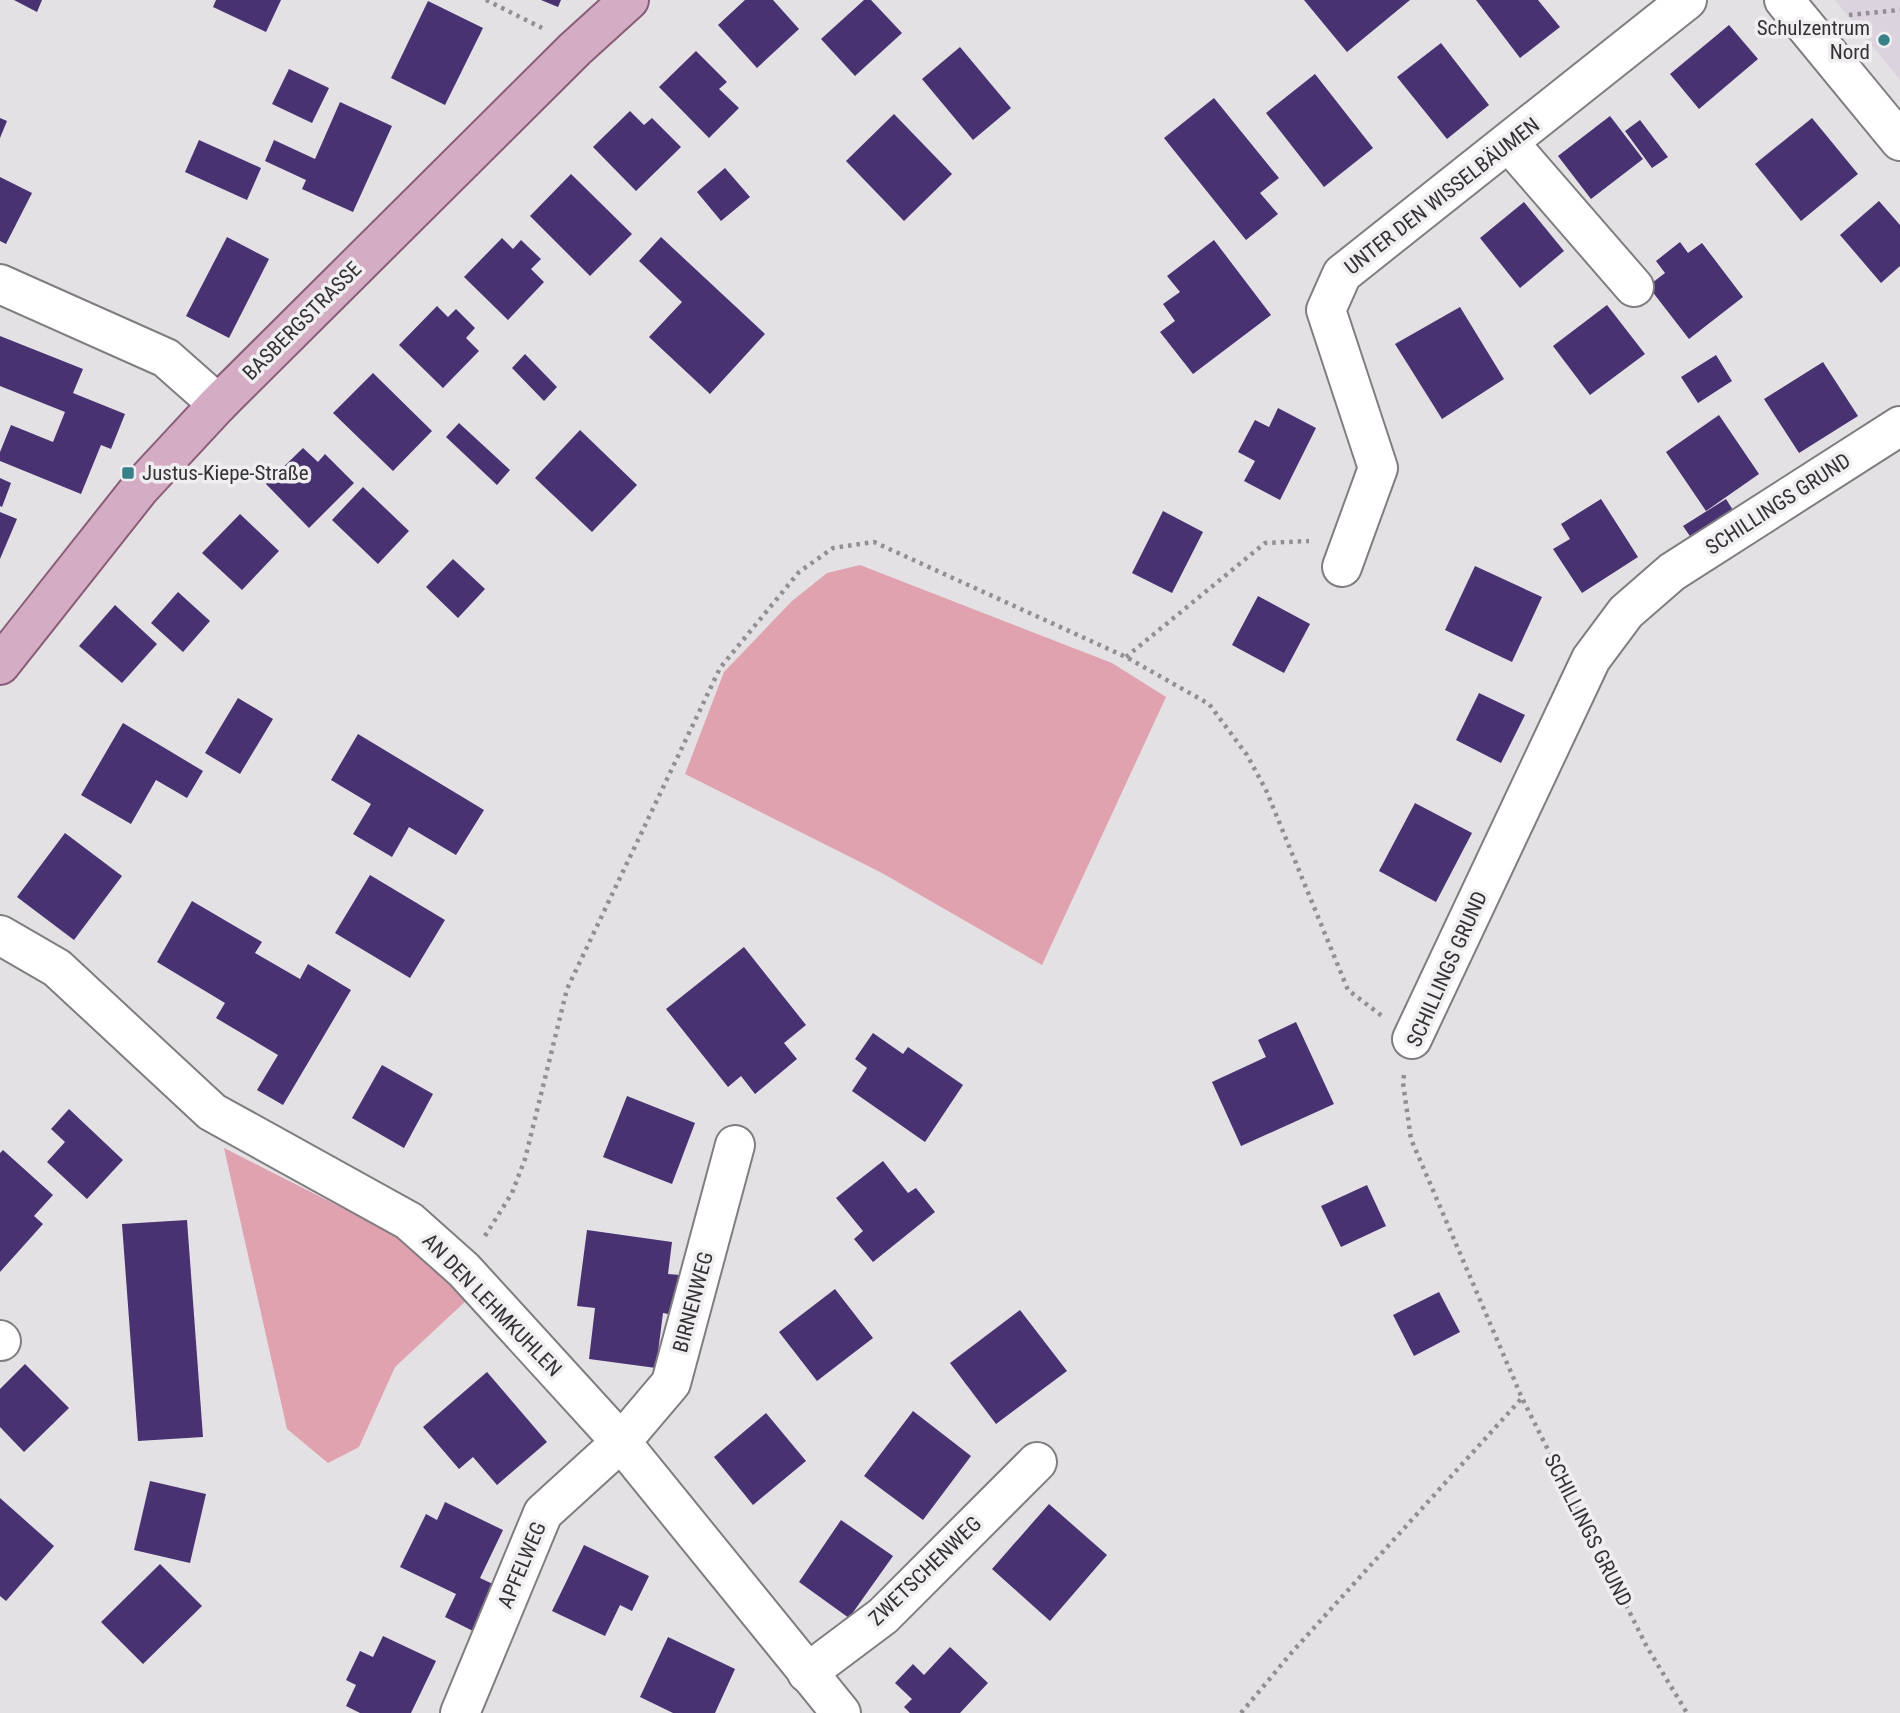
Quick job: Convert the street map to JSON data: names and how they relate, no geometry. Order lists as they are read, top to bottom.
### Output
{
  "streets": {
    "main road": ["BASBERGSTRASSE"],
    "street": [
      "UNTER DEN WISSELBÄUMEN",
      "SCHILLINGS GRUND",
      "BIRNENWEG",
      "AN DEN LEHMKUHLEN",
      "APFELWEG",
      "ZWETSCHENWEG"
    ]
  },
  "crossings": [
    ["BIRNENWEG", "AN DEN LEHMKUHLEN"],
    ["BIRNENWEG", "APFELWEG"],
    ["AN DEN LEHMKUHLEN", "APFELWEG"],
    ["AN DEN LEHMKUHLEN", "ZWETSCHENWEG"]
  ],
  "places": {
    "other": ["Schulzentrum Nord"],
    "transit": ["Justus-Kiepe-Straße"]
  }
}
